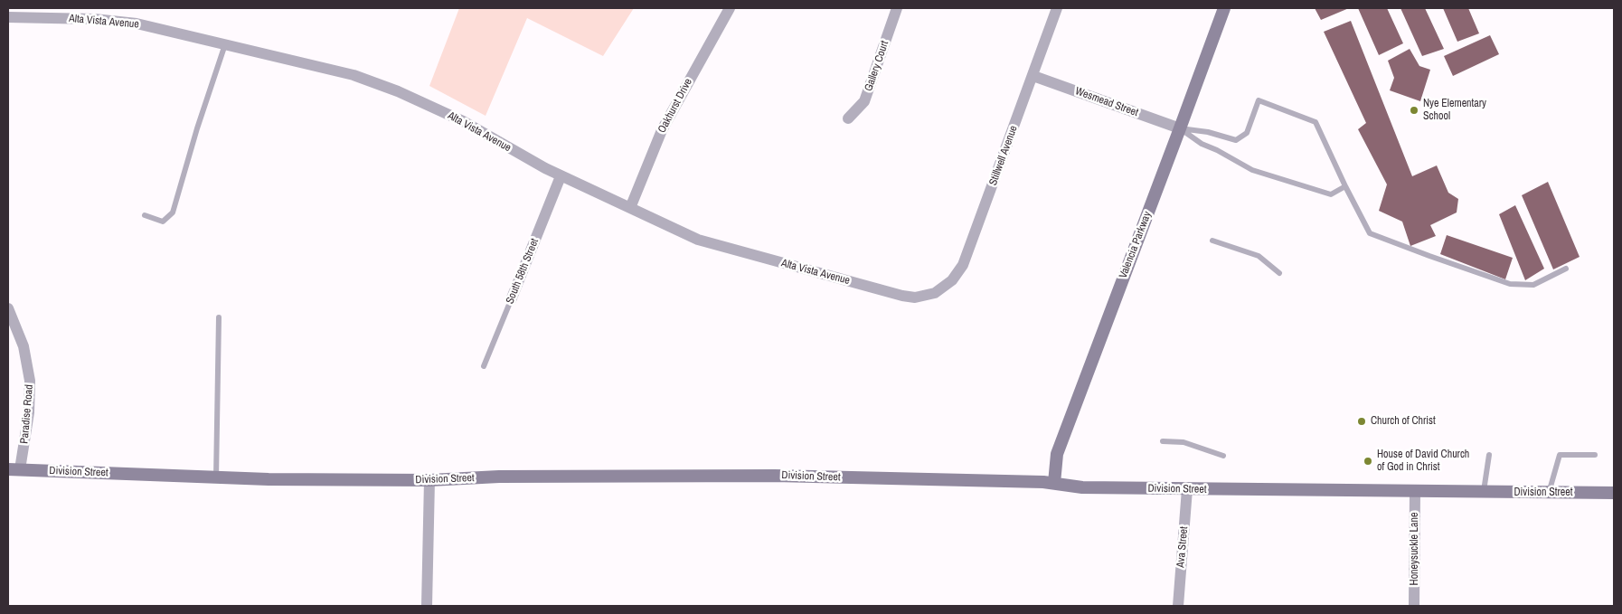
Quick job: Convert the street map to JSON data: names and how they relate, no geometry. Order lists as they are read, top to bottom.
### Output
{
  "streets": {
    "main road": ["Valencia Parkway", "Division Street"],
    "street": [
      "Alta Vista Avenue",
      "Gallery Court",
      "Wesmead Street",
      "Oakhurst Drive",
      "Stillwell Avenue",
      "South 58th Street",
      "Paradise Road",
      "Ava Street",
      "Honeysuckle Lane"
    ]
  },
  "crossings": [
    ["Alta Vista Avenue", "Oakhurst Drive"],
    ["Alta Vista Avenue", "Stillwell Avenue"],
    ["Alta Vista Avenue", "South 58th Street"],
    ["Wesmead Street", "Stillwell Avenue"],
    ["Wesmead Street", "Valencia Parkway"],
    ["Valencia Parkway", "Division Street"],
    ["Paradise Road", "Division Street"],
    ["Division Street", "Ava Street"],
    ["Division Street", "Honeysuckle Lane"]
  ],
  "places": ["Nye Elementary School", "Church of Christ", "House of David Church of God in Christ"]
}
